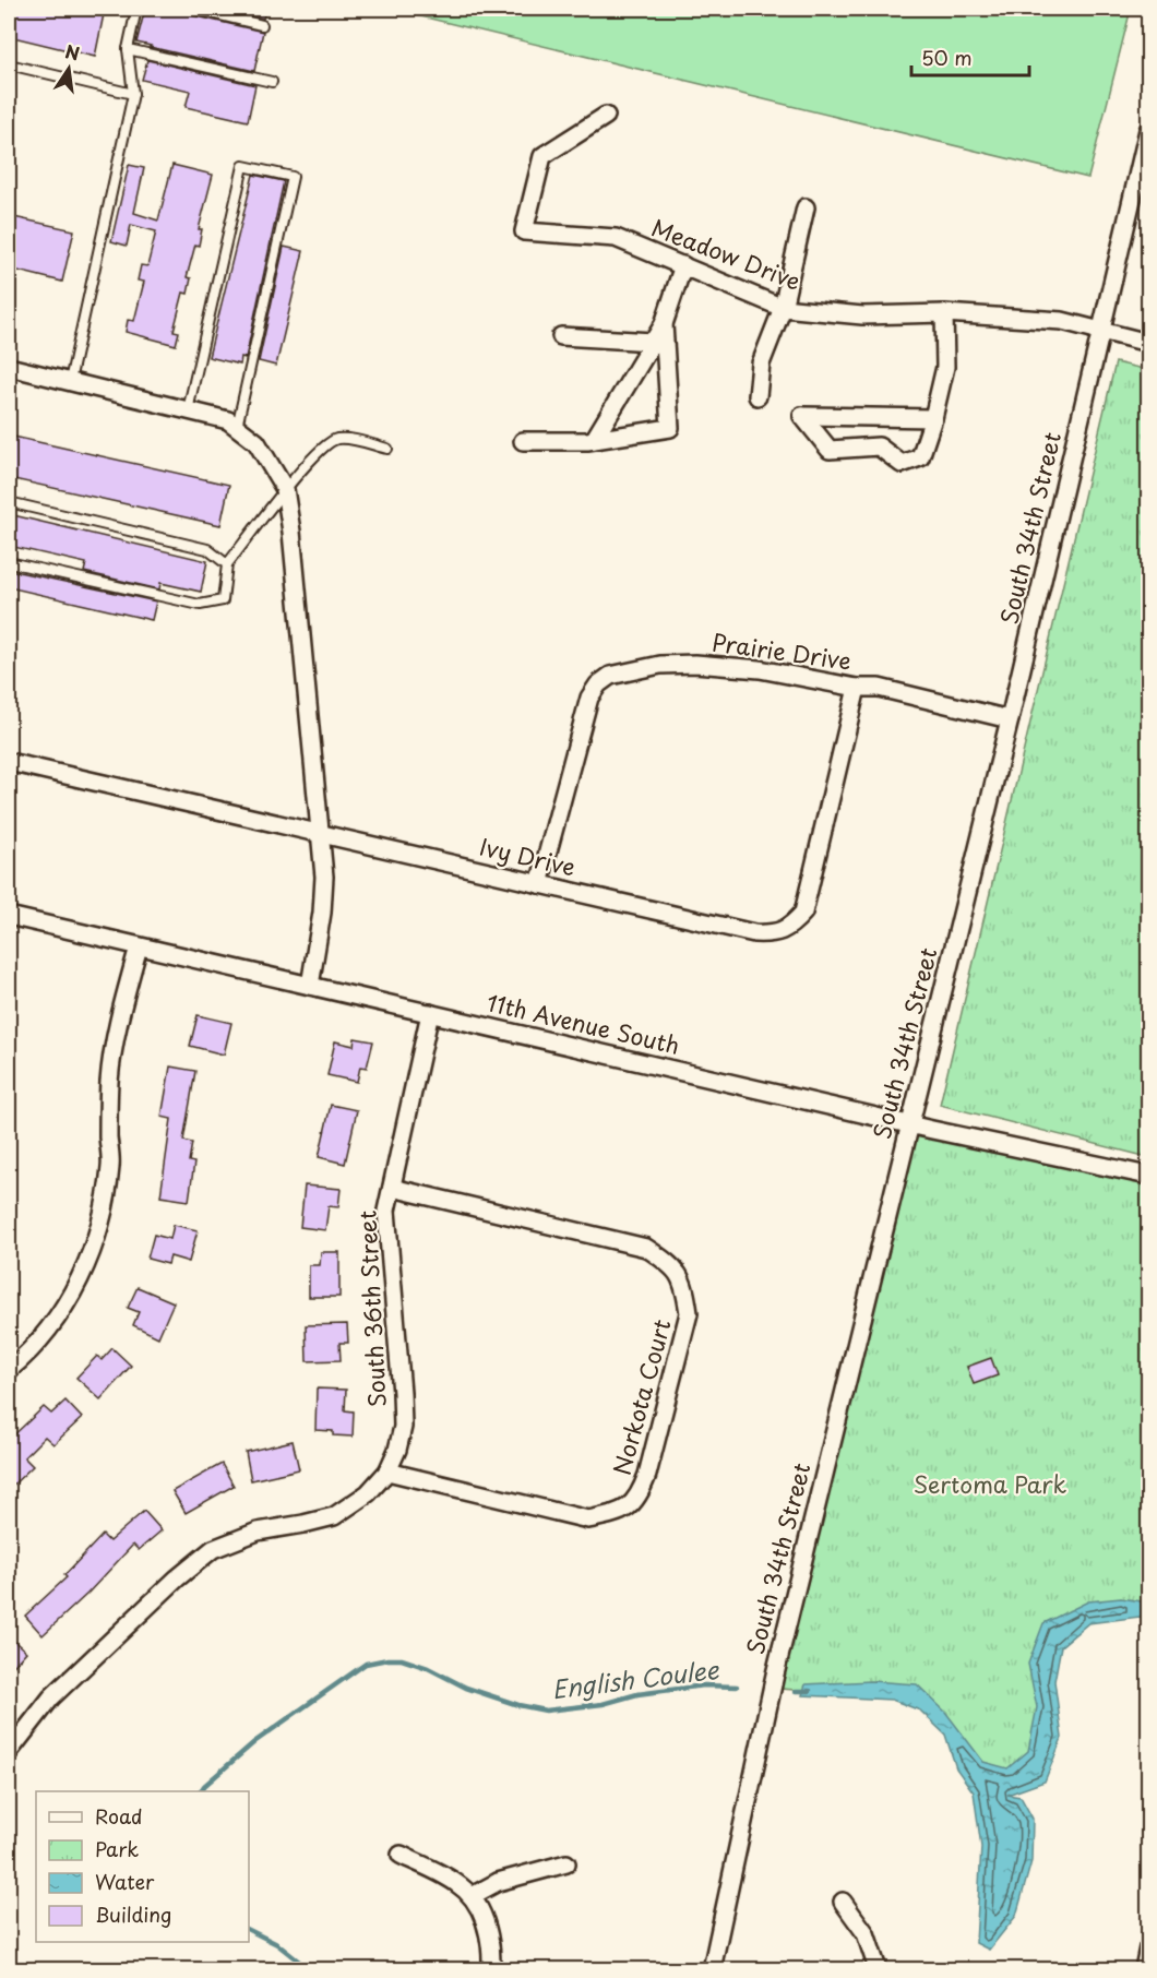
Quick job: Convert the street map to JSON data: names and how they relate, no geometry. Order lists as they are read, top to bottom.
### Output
{
  "streets": {
    "street": [
      "Meadow Drive",
      "South 34th Street",
      "Prairie Drive",
      "Ivy Drive",
      "11th Avenue South",
      "South 36th Street",
      "Norkota Court"
    ]
  },
  "crossings": [
    ["Meadow Drive", "South 34th Street"],
    ["South 34th Street", "Prairie Drive"],
    ["South 34th Street", "11th Avenue South"],
    ["Prairie Drive", "Ivy Drive"],
    ["11th Avenue South", "South 36th Street"],
    ["South 36th Street", "Norkota Court"]
  ],
  "water": ["English Coulee"],
  "parks": ["Sertoma Park"],
  "legend": [
    "Road",
    "Park",
    "Water",
    "Building"
  ],
  "scale_bar": "50 m",
  "north": "top"
}
